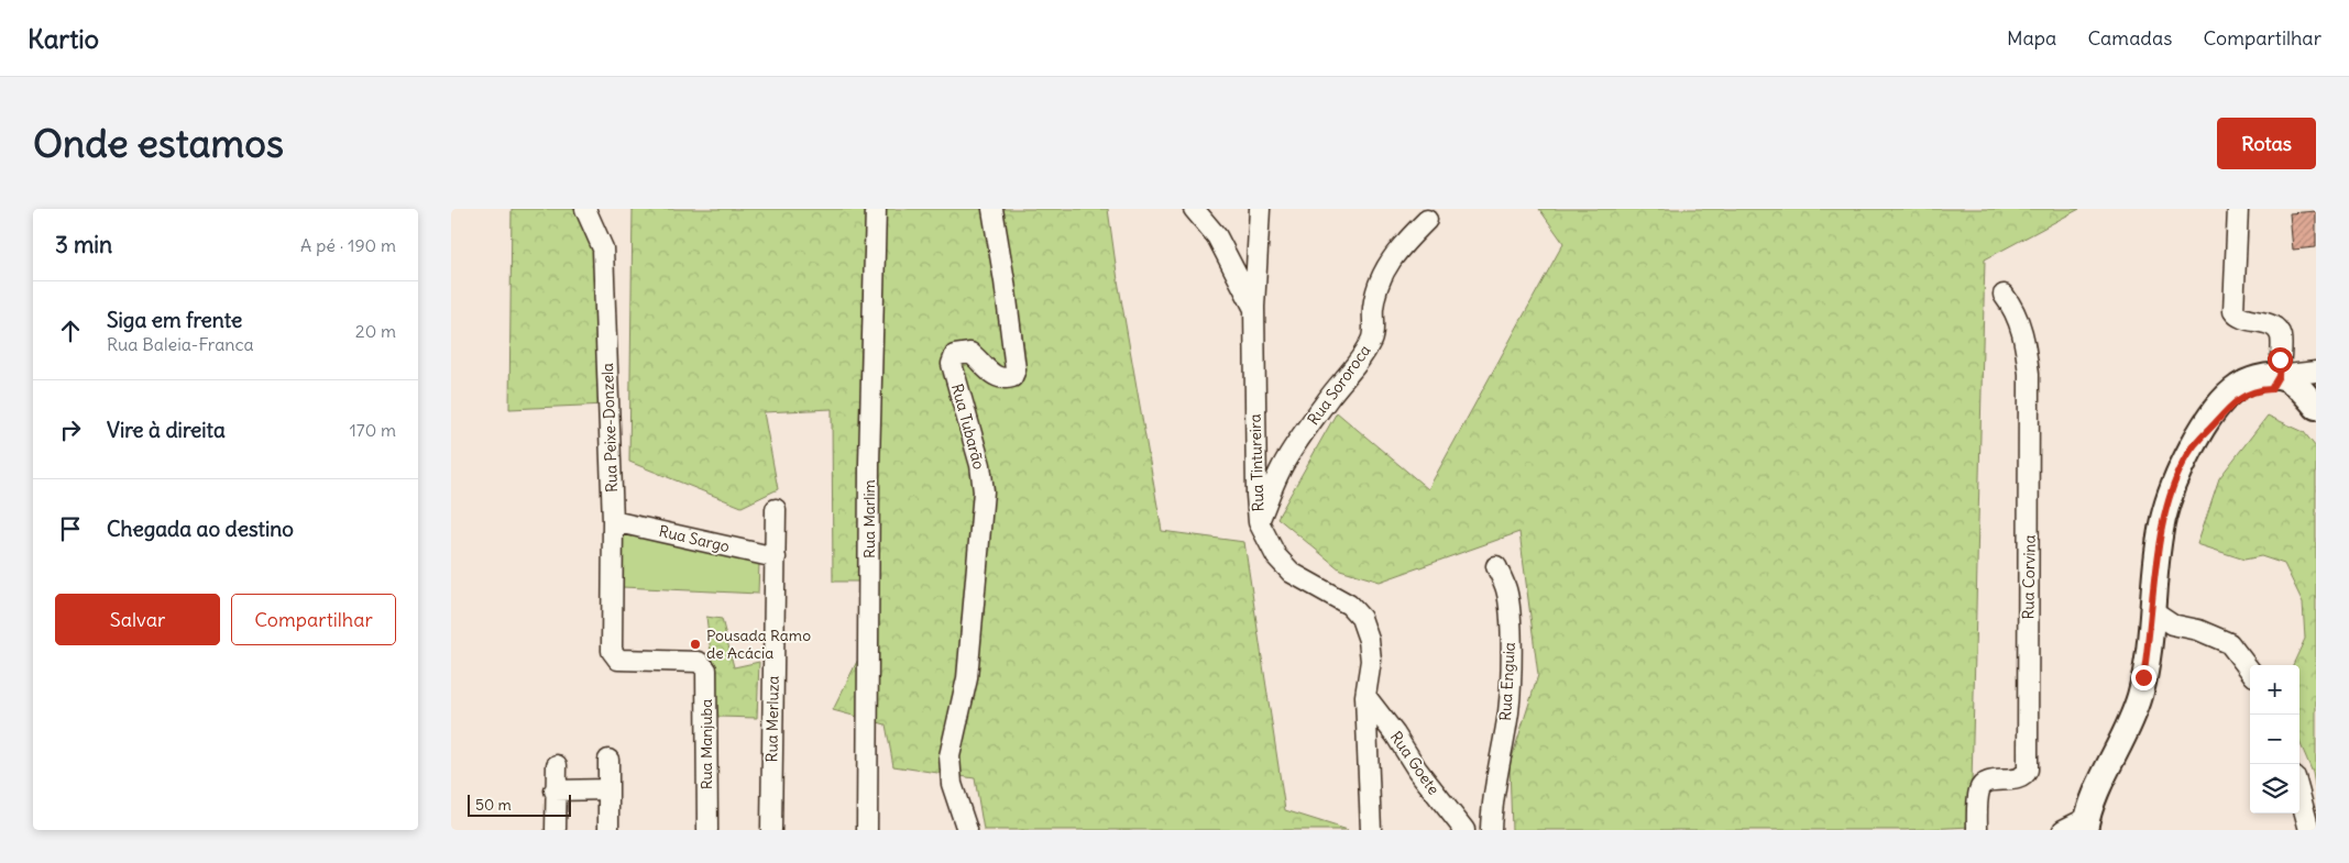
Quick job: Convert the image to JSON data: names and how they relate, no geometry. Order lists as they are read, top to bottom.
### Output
{
  "streets": {
    "street": [
      "Rua Sororoca",
      "Rua Tubarão",
      "Rua Peixe-Donzela",
      "Rua Tintureira",
      "Rua Marlim",
      "Rua Sargo",
      "Rua Corvina",
      "Rua Enguia",
      "Rua Merluza",
      "Rua Manjuba",
      "Rua Goete"
    ]
  },
  "crossings": [
    ["Rua Sororoca", "Rua Tintureira"],
    ["Rua Peixe-Donzela", "Rua Sargo"],
    ["Rua Peixe-Donzela", "Rua Manjuba"],
    ["Rua Tintureira", "Rua Goete"],
    ["Rua Sargo", "Rua Merluza"]
  ],
  "places": ["Pousada Ramo de Acácia"],
  "scale_bar": "50 m",
  "page": {
    "header": "Kartio",
    "nav": ["Mapa", "Camadas", "Compartilhar"],
    "buttons": [
      "Rotas",
      ["Salvar", "Compartilhar"]
    ],
    "title": "Onde estamos",
    "heading": ["3 min", "A pé · 190 m"],
    "list": [
      ["Siga em frente", "Rua Baleia-Franca", "20 m"],
      ["Vire à direita", "170 m"],
      "Chegada ao destino"
    ],
    "map_buttons": ["+", "−"],
    "scale": "50 m"
  }
}
